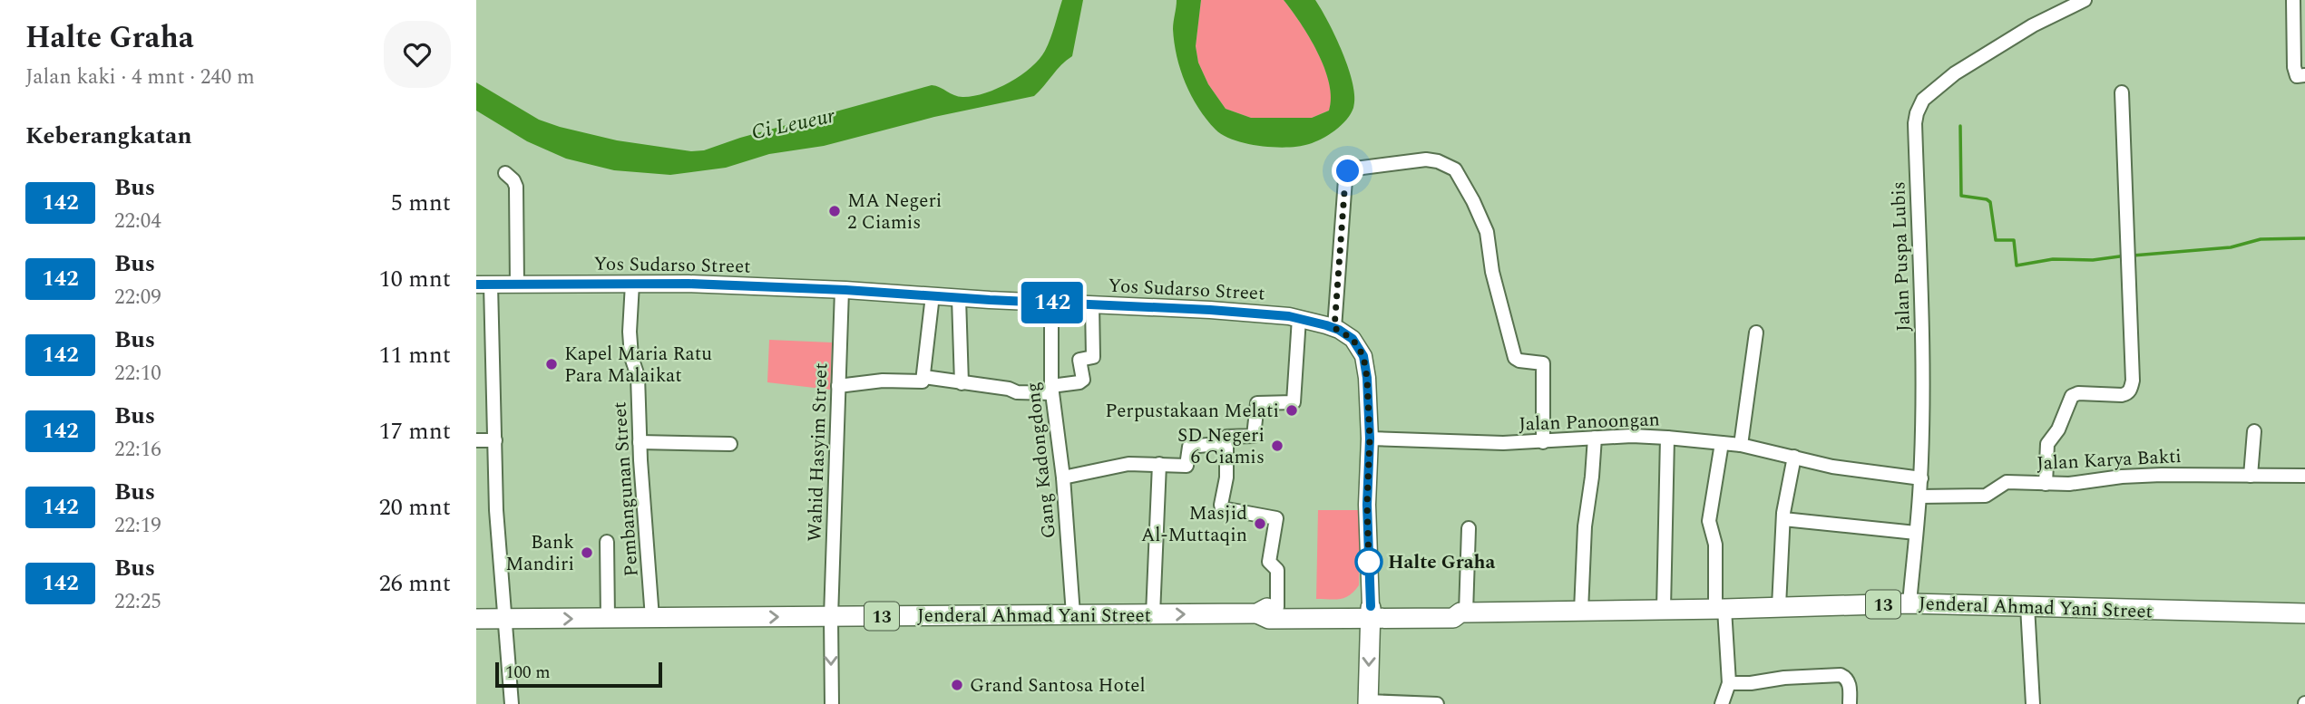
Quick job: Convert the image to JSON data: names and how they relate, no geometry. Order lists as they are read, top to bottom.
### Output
{
  "streets": {
    "highway": ["13", "Jenderal Ahmad Yani Street"],
    "main road": ["Yos Sudarso Street"],
    "street": [
      "Jalan Puspa Lubis",
      "Jalan Panoongan",
      "Wahid Hasyim Street",
      "Jalan Karya Bakti",
      "Gang Kadongdong",
      "Pembangunan Street"
    ]
  },
  "crossings": [
    ["Jalan Puspa Lubis", "Jalan Panoongan"],
    ["Jalan Puspa Lubis", "Jalan Karya Bakti"],
    ["Jalan Puspa Lubis", "Jenderal Ahmad Yani Street"],
    ["Yos Sudarso Street", "Jalan Panoongan"],
    ["Yos Sudarso Street", "Wahid Hasyim Street"],
    ["Yos Sudarso Street", "Gang Kadongdong"],
    ["Yos Sudarso Street", "Pembangunan Street"],
    ["Yos Sudarso Street", "Jenderal Ahmad Yani Street"],
    ["Wahid Hasyim Street", "Jenderal Ahmad Yani Street"],
    ["Gang Kadongdong", "Jenderal Ahmad Yani Street"],
    ["Pembangunan Street", "Jenderal Ahmad Yani Street"]
  ],
  "water": ["Ci Leueur"],
  "places": [
    "MA Negeri 2 Ciamis",
    "Kapel Maria Ratu Para Malaikat",
    "Perpustakaan Melati",
    "SD Negeri 6 Ciamis",
    "Masjid Al-Muttaqin",
    "Bank Mandiri",
    "Halte Graha",
    "Grand Santosa Hotel"
  ],
  "lines": ["bus line 142"],
  "scale_bar": "100 m",
  "page": {
    "heading": [
      ["Halte Graha", "Jalan kaki · 4 mnt · 240 m"],
      "Keberangkatan"
    ],
    "on_map": "142",
    "list": [
      {
        "mark": "142",
        "name": "Bus",
        "note": "22:04",
        "value": "5 mnt"
      },
      {
        "mark": "142",
        "name": "Bus",
        "note": "22:09",
        "value": "10 mnt"
      },
      {
        "mark": "142",
        "name": "Bus",
        "note": "22:10",
        "value": "11 mnt"
      },
      {
        "mark": "142",
        "name": "Bus",
        "note": "22:16",
        "value": "17 mnt"
      },
      {
        "mark": "142",
        "name": "Bus",
        "note": "22:19",
        "value": "20 mnt"
      },
      {
        "mark": "142",
        "name": "Bus",
        "note": "22:25",
        "value": "26 mnt"
      }
    ],
    "scale": "100 m"
  }
}
